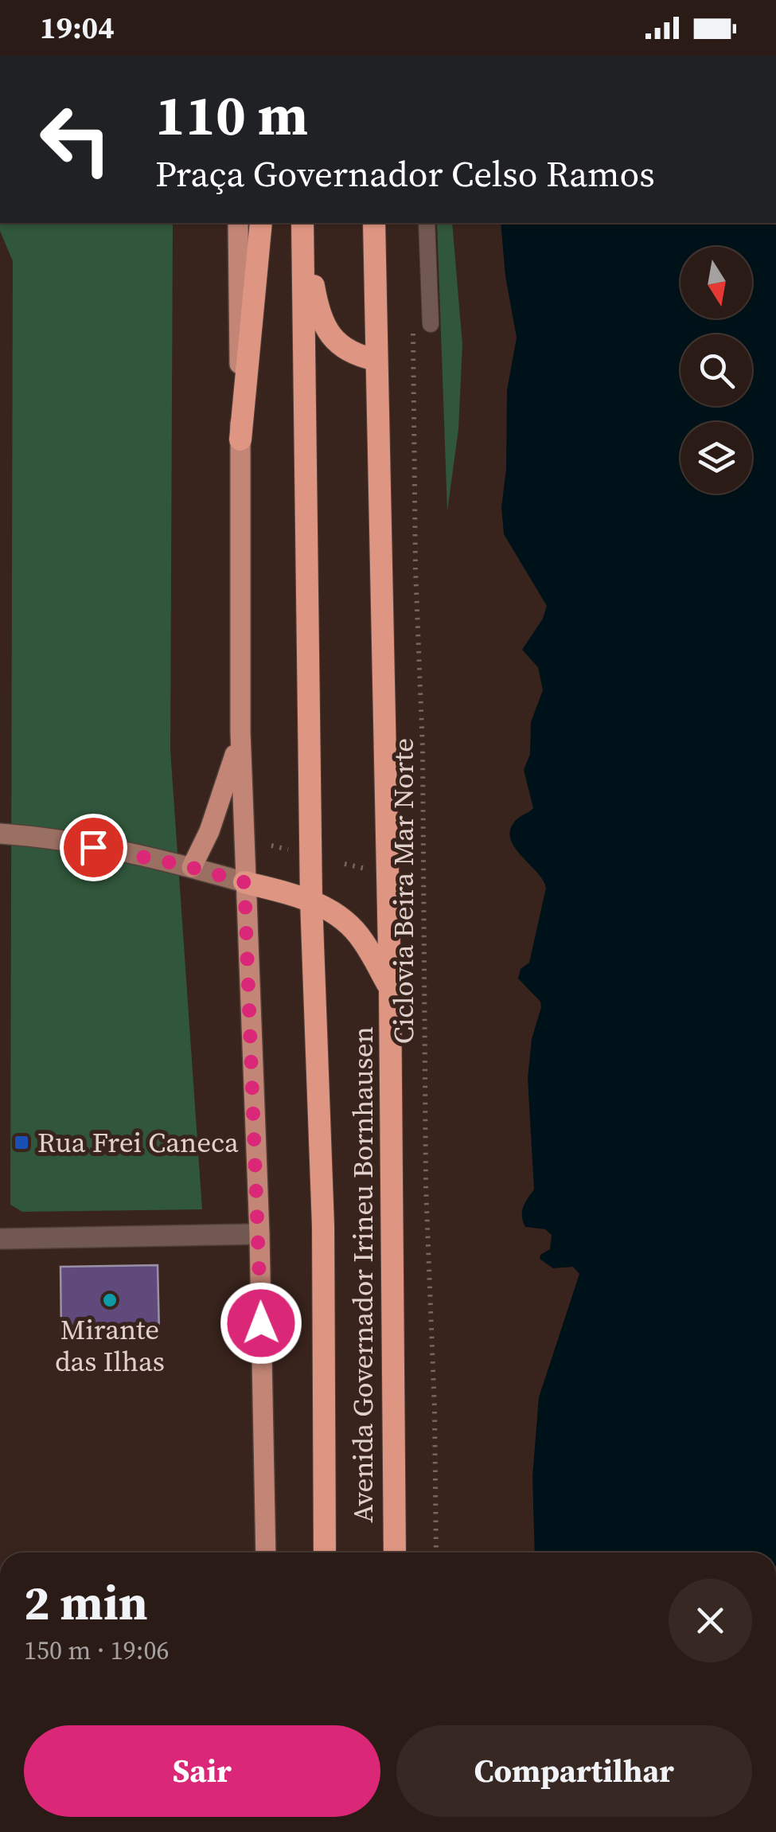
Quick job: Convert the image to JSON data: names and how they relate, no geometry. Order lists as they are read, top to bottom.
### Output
{
  "streets": {
    "highway": ["Avenida Governador Irineu Bornhausen"],
    "path": ["Ciclovia Beira Mar Norte"]
  },
  "places": {
    "transit": ["Rua Frei Caneca"],
    "other": ["Mirante das Ilhas"]
  },
  "north": "bottom",
  "page": {
    "status": "19:04",
    "turn": ["110 m", "Praça Governador Celso Ramos"],
    "heading": ["2 min", "150 m · 19:06"],
    "buttons": ["Sair", "Compartilhar"]
  }
}
